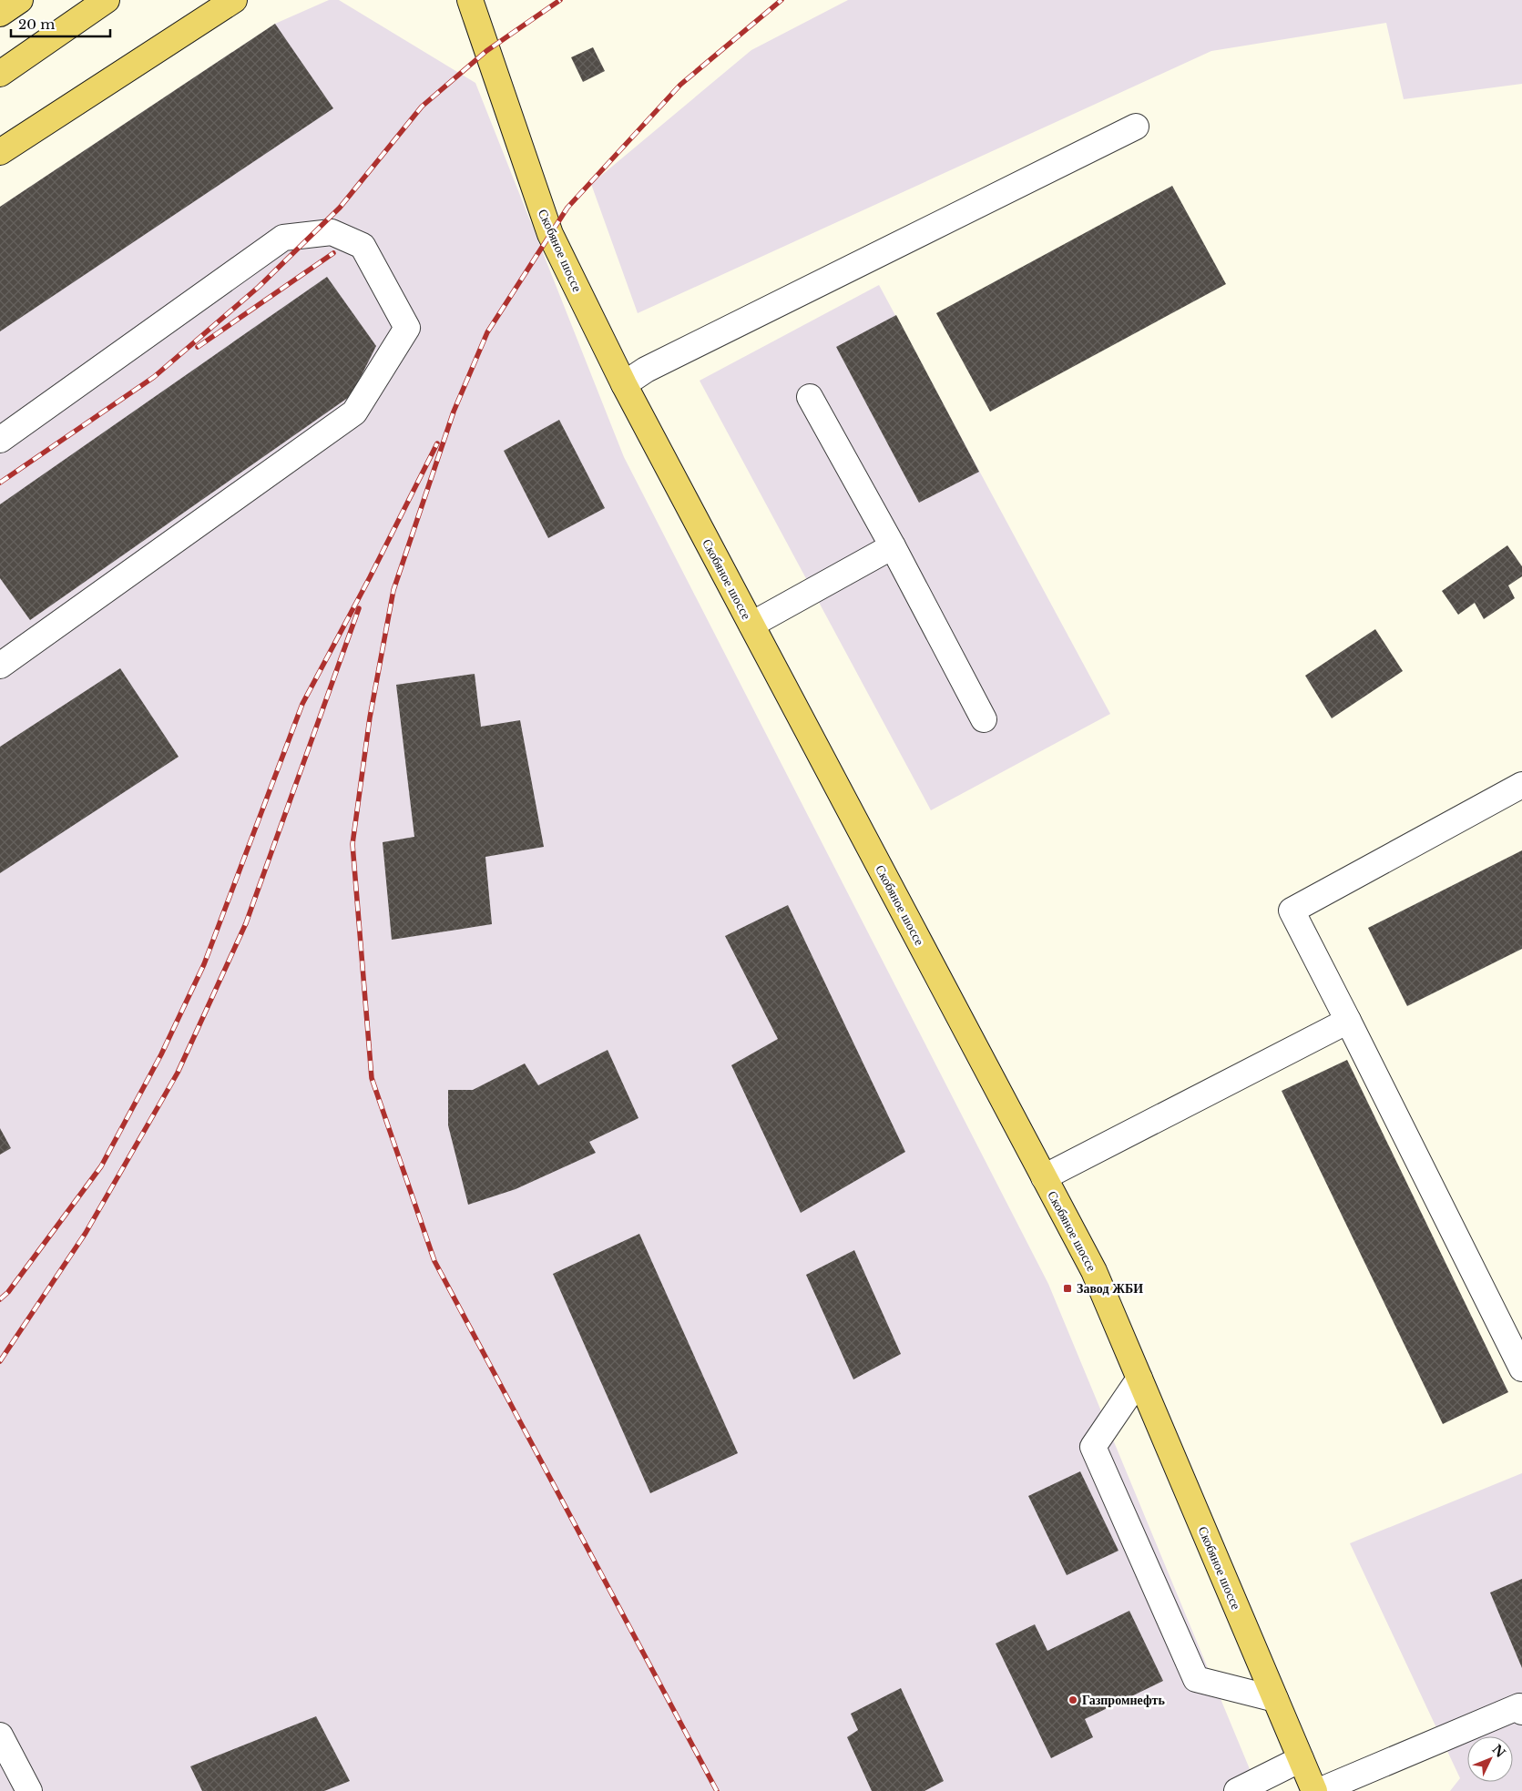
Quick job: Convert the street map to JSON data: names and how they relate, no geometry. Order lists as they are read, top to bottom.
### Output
{
  "streets": {
    "main road": ["Скобяное шоссе"]
  },
  "places": {
    "transit": ["Завод ЖБИ"],
    "other": ["Газпромнефть"]
  },
  "scale_bar": "20 m",
  "north": "top right"
}
